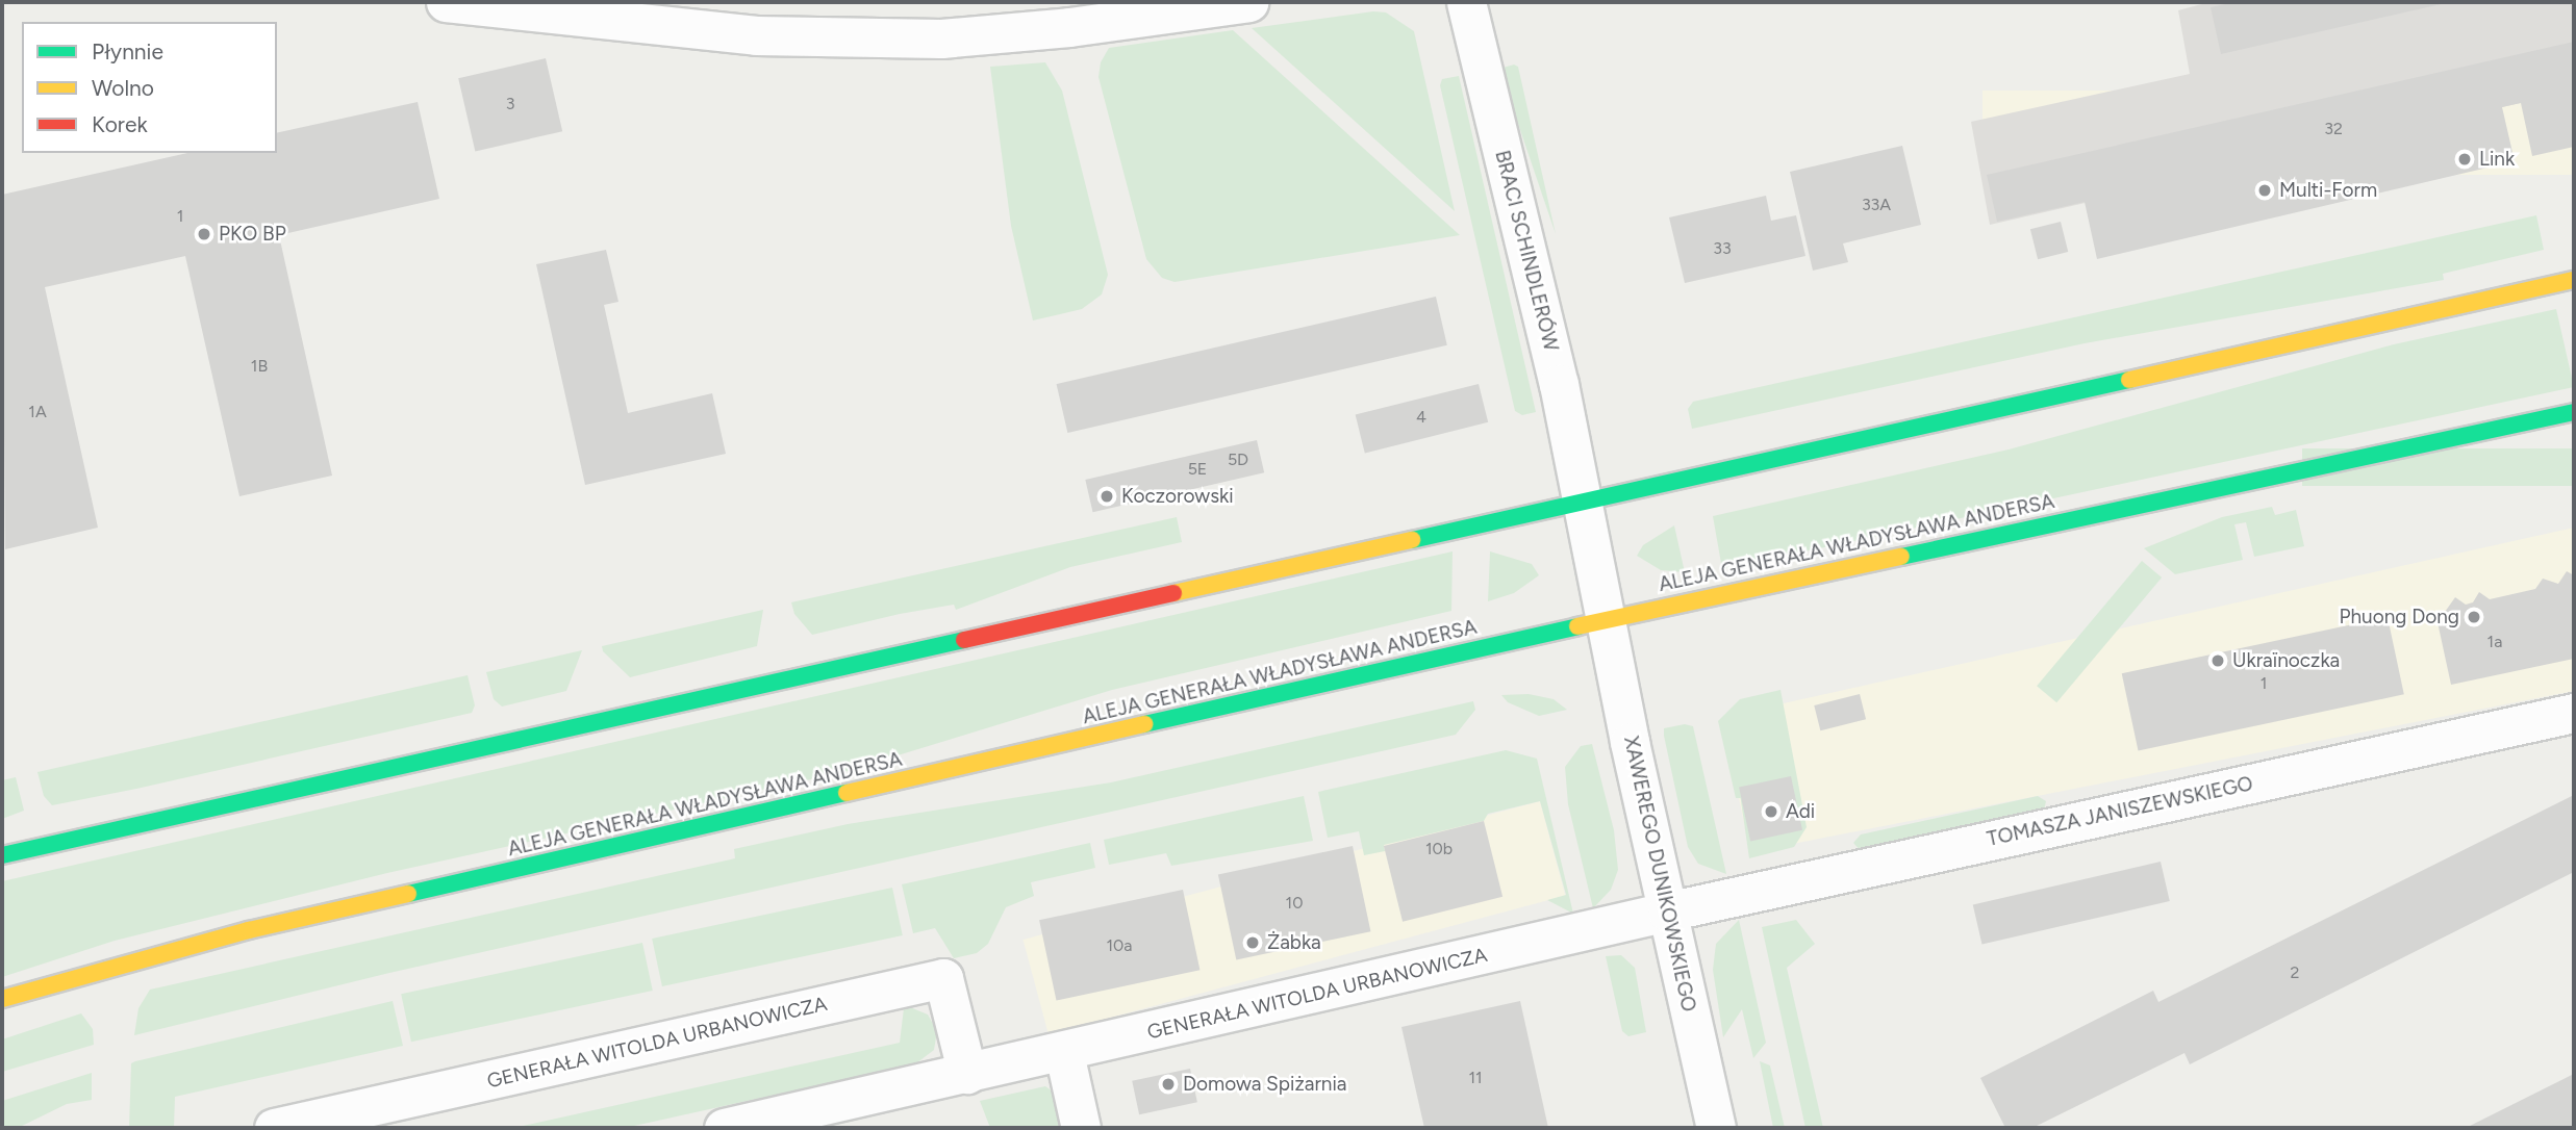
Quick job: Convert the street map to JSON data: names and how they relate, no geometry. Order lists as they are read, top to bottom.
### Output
{
  "streets": {
    "main road": ["ALEJA GENERAŁA WŁADYSŁAWA ANDERSA"],
    "street": [
      "BRACI SCHINDLERÓW",
      "TOMASZA JANISZEWSKIEGO",
      "XAWEREGO DUNIKOWSKIEGO",
      "GENERAŁA WITOLDA URBANOWICZA"
    ]
  },
  "crossings": [
    ["BRACI SCHINDLERÓW", "ALEJA GENERAŁA WŁADYSŁAWA ANDERSA"],
    ["BRACI SCHINDLERÓW", "XAWEREGO DUNIKOWSKIEGO"],
    ["ALEJA GENERAŁA WŁADYSŁAWA ANDERSA", "XAWEREGO DUNIKOWSKIEGO"],
    ["TOMASZA JANISZEWSKIEGO", "XAWEREGO DUNIKOWSKIEGO"],
    ["TOMASZA JANISZEWSKIEGO", "GENERAŁA WITOLDA URBANOWICZA"],
    ["XAWEREGO DUNIKOWSKIEGO", "GENERAŁA WITOLDA URBANOWICZA"]
  ],
  "places": [
    "Link",
    "Multi-Form",
    "PKO BP",
    "Koczorowski",
    "Phuong Dong",
    "Ukraïnoczka",
    "Adi",
    "Żabka",
    "Domowa Spiżarnia"
  ],
  "house_numbers": [
    "3",
    "32",
    "33A",
    "1",
    "33",
    "1B",
    "1A",
    "4",
    "5D",
    "5E",
    "1a",
    "1",
    "10b",
    "10",
    "10a",
    "2",
    "11"
  ],
  "legend": ["Płynnie", "Wolno", "Korek"]
}
